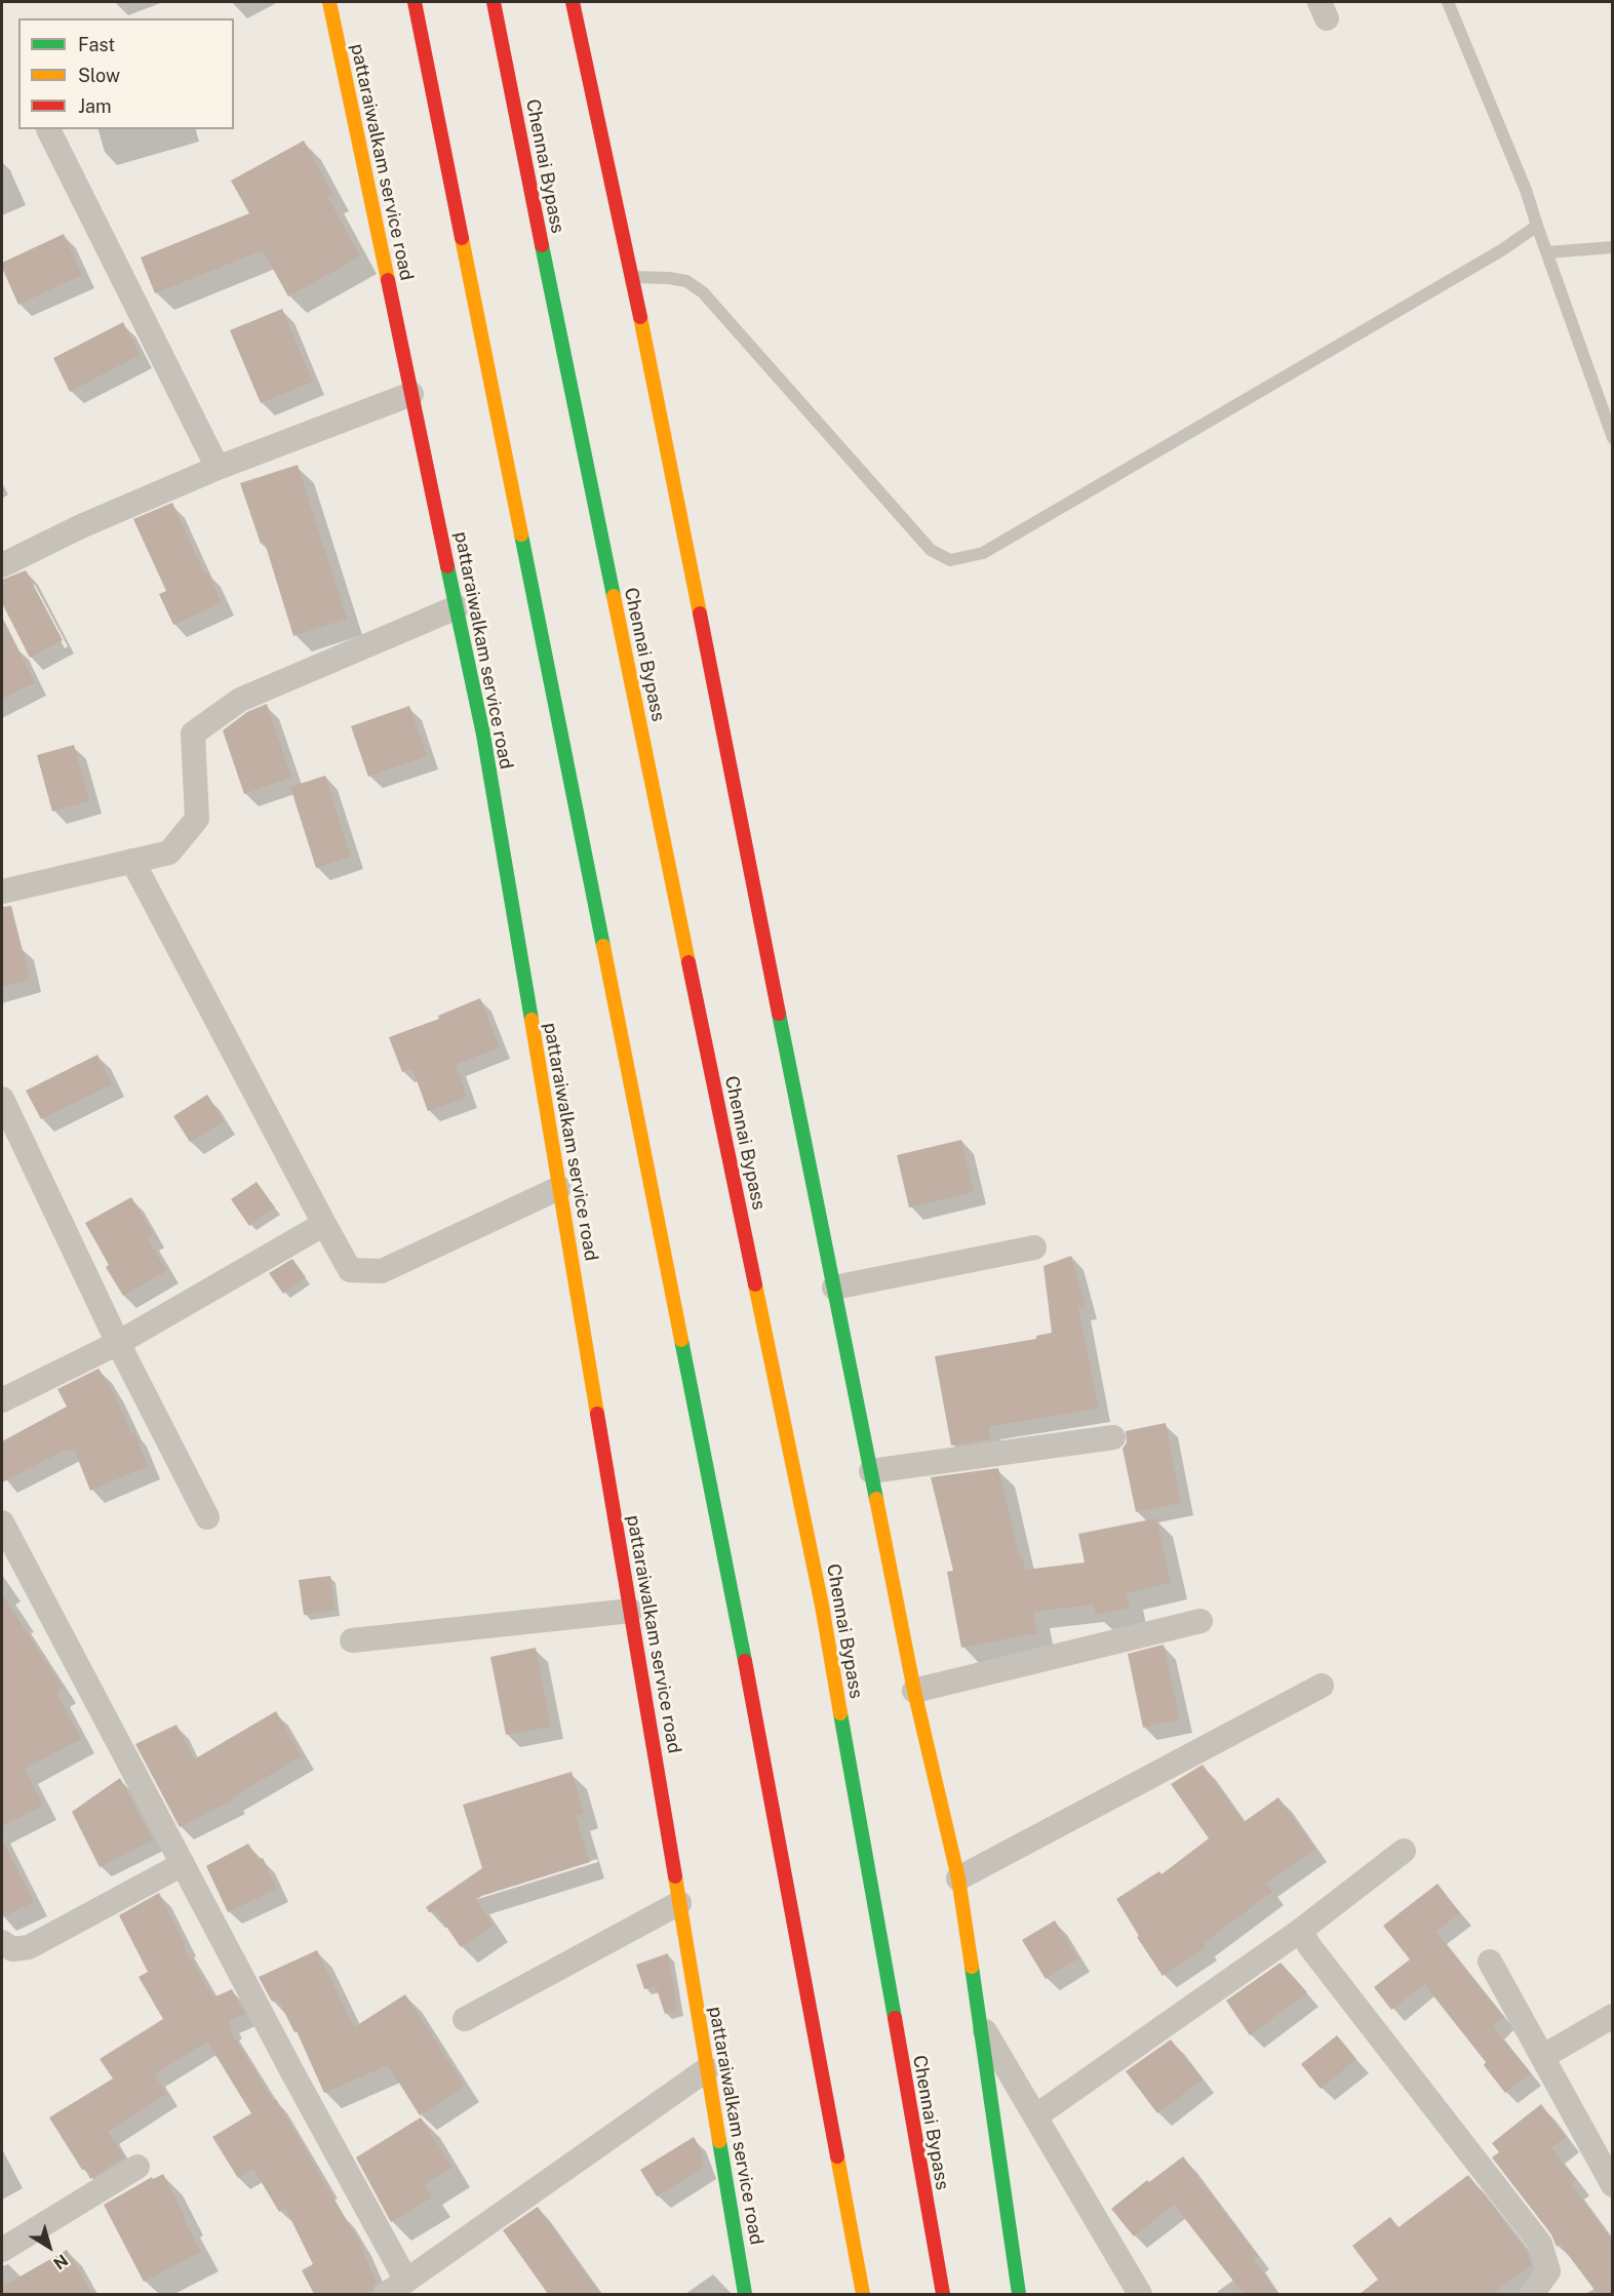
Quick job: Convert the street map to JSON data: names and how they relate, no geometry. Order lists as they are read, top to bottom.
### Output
{
  "streets": {
    "main road": ["pattaraiwalkam service road", "Chennai Bypass"]
  },
  "legend": ["Fast", "Slow", "Jam"],
  "north": "bottom right"
}
